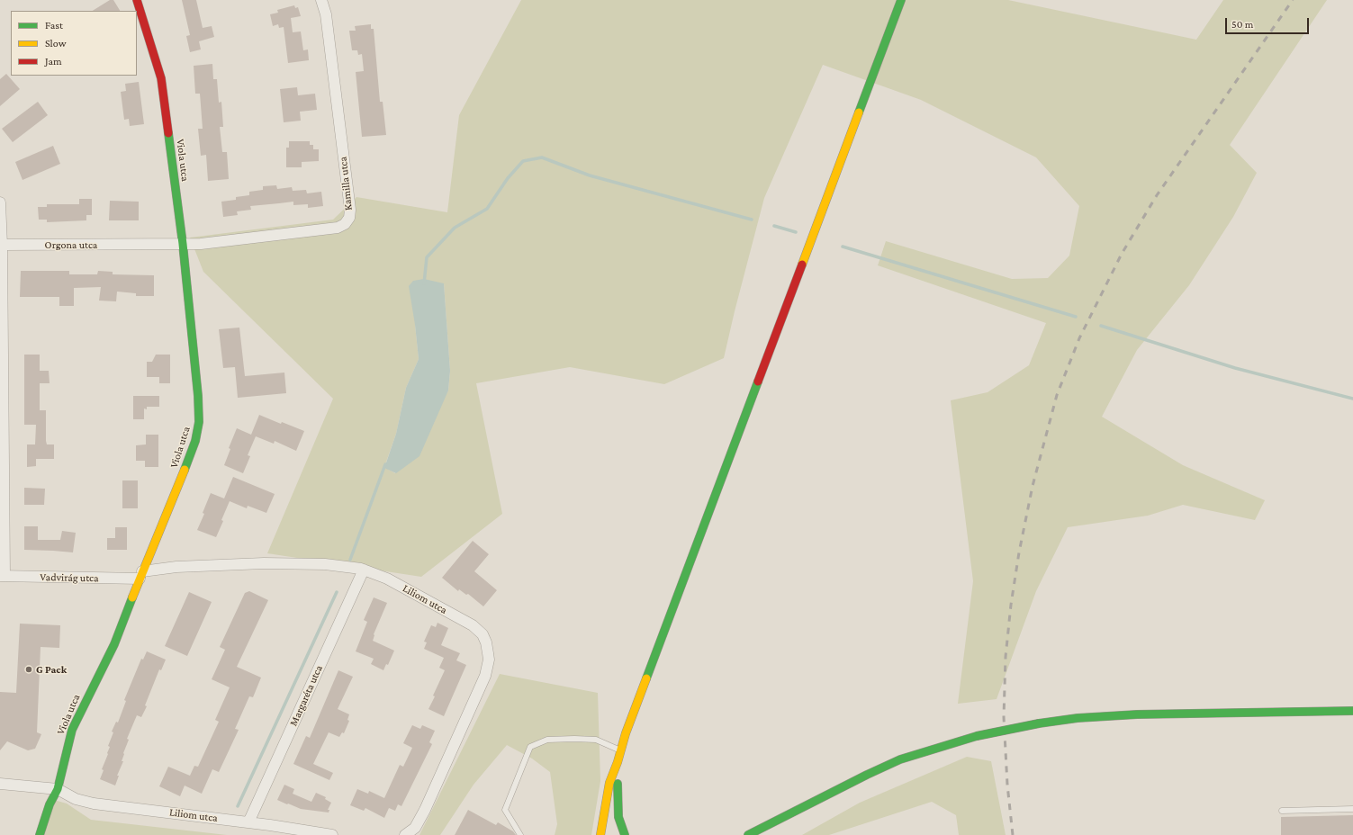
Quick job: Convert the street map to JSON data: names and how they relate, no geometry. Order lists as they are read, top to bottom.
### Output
{
  "streets": {
    "main road": ["Viola utca"],
    "street": [
      "Kamilla utca",
      "Orgona utca",
      "Vadvirág utca",
      "Liliom utca",
      "Margaréta utca"
    ]
  },
  "crossings": [
    ["Viola utca", "Kamilla utca"],
    ["Viola utca", "Orgona utca"],
    ["Viola utca", "Vadvirág utca"],
    ["Viola utca", "Liliom utca"],
    ["Kamilla utca", "Orgona utca"],
    ["Vadvirág utca", "Liliom utca"],
    ["Liliom utca", "Margaréta utca"]
  ],
  "places": ["G Pack"],
  "legend": ["Fast", "Slow", "Jam"],
  "scale_bar": "50 m"
}
